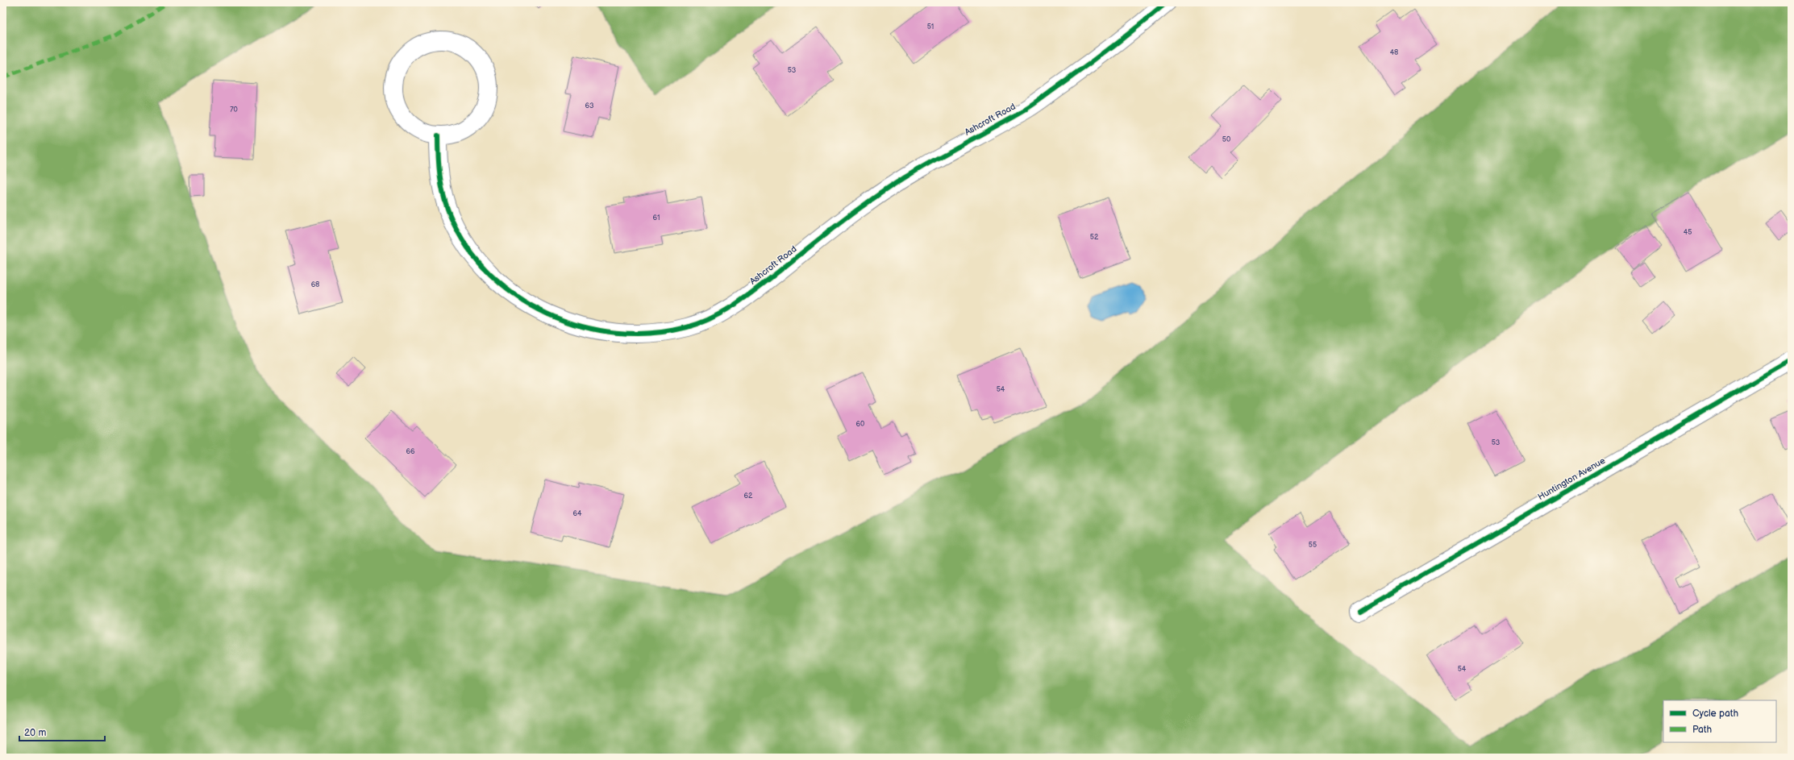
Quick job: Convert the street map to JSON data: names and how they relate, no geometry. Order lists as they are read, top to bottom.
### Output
{
  "streets": {
    "street": ["Ashcroft Road", "Huntington Avenue"]
  },
  "house_numbers": [
    "51",
    "48",
    "53",
    "63",
    "70",
    "50",
    "61",
    "45",
    "52",
    "68",
    "54",
    "60",
    "53",
    "66",
    "62",
    "64",
    "55",
    "54"
  ],
  "legend": ["Cycle path", "Path"],
  "scale_bar": "20 m"
}
